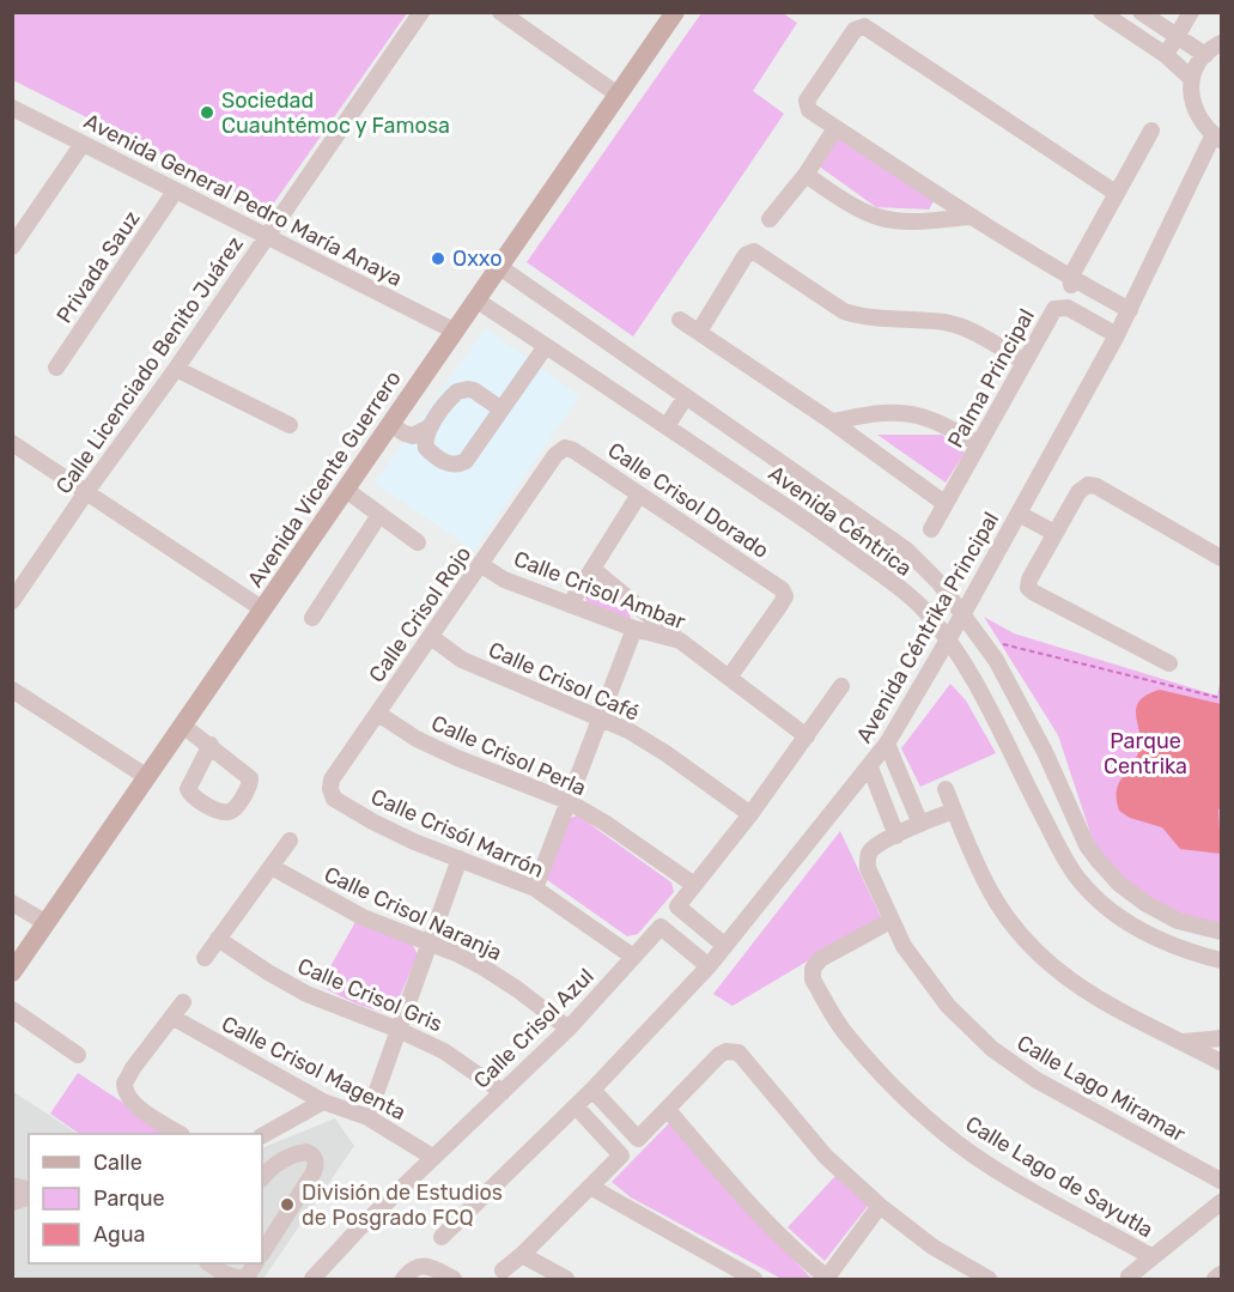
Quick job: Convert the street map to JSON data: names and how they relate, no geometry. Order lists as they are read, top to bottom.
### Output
{
  "streets": {
    "main road": ["Avenida Vicente Guerrero"],
    "street": [
      "Avenida General Pedro María Anaya",
      "Privada Sauz",
      "Calle Licenciado Benito Juárez",
      "Palma Principal",
      "Calle Crisol Dorado",
      "Avenida Céntrica",
      "Calle Crisol Ambar",
      "Calle Crisol Rojo",
      "Avenida Céntrika Principal",
      "Calle Crisol Café",
      "Calle Crisol Perla",
      "Calle Crisól Marrón",
      "Calle Crisol Naranja",
      "Calle Crisol Gris",
      "Calle Crisol Azul",
      "Calle Crisol Magenta",
      "Calle Lago Miramar",
      "Calle Lago de Sayutla"
    ]
  },
  "crossings": [
    ["Avenida General Pedro María Anaya", "Privada Sauz"],
    ["Avenida General Pedro María Anaya", "Calle Licenciado Benito Juárez"],
    ["Avenida General Pedro María Anaya", "Avenida Vicente Guerrero"],
    ["Palma Principal", "Avenida Céntrika Principal"],
    ["Avenida Vicente Guerrero", "Avenida Céntrica"],
    ["Calle Crisol Dorado", "Calle Crisol Ambar"],
    ["Calle Crisol Dorado", "Calle Crisol Rojo"],
    ["Avenida Céntrica", "Avenida Céntrika Principal"],
    ["Calle Crisol Ambar", "Calle Crisol Rojo"],
    ["Calle Crisol Rojo", "Calle Crisol Café"],
    ["Calle Crisol Rojo", "Calle Crisol Perla"],
    ["Calle Crisol Rojo", "Calle Crisól Marrón"],
    ["Avenida Céntrika Principal", "Calle Crisol Azul"],
    ["Calle Crisól Marrón", "Calle Crisol Azul"],
    ["Calle Crisol Naranja", "Calle Crisol Azul"],
    ["Calle Crisol Gris", "Calle Crisol Azul"],
    ["Calle Crisol Azul", "Calle Crisol Magenta"],
    ["Calle Lago Miramar", "Calle Lago de Sayutla"]
  ],
  "parks": ["Parque Centrika"],
  "places": ["Sociedad Cuauhtémoc y Famosa", "Oxxo", "División de Estudios de Posgrado FCQ"],
  "legend": ["Calle", "Parque", "Agua"]
}
